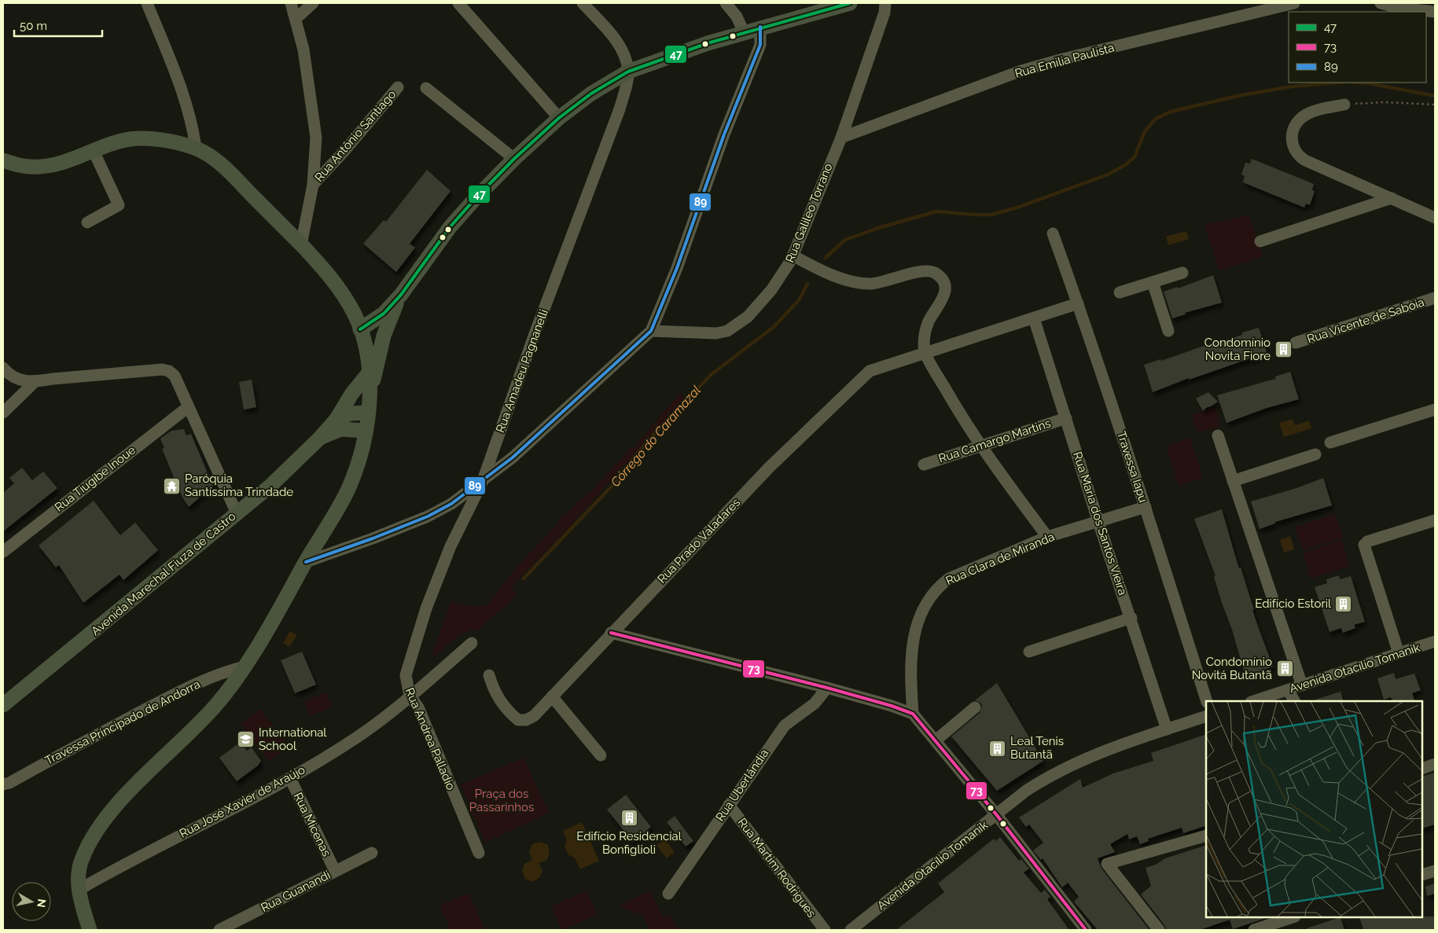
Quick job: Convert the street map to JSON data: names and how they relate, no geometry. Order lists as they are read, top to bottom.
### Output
{
  "streets": {
    "main road": ["Avenida Marechal Fiuza de Castro"],
    "street": [
      "Rua Emilia Paulista",
      "Rua Antônio Santiago",
      "Rua Galileo Torrano",
      "Rua Vicente de Sabóia",
      "Rua Amadeu Pagnanelli",
      "Rua Camargo Martins",
      "Travessa Iapu",
      "Rua Tiugibe Inoue",
      "Rua Maria dos Santos Vieira",
      "Rua Prado Valadares",
      "Rua Clara de Miranda",
      "Avenida Otacílio Tomanik",
      "Travessa Principado de Andorra",
      "Rua Andrea Palladio",
      "Rua Uberlândia",
      "Rua José Xavier de Araújo",
      "Rua Micenas",
      "Rua Martim Rodrigues",
      "Rua Guanandi"
    ]
  },
  "crossings": [
    ["Rua Emilia Paulista", "Rua Galileo Torrano"],
    ["Rua Amadeu Pagnanelli", "Rua Andrea Palladio"],
    ["Rua Camargo Martins", "Rua Maria dos Santos Vieira"],
    ["Travessa Iapu", "Rua Clara de Miranda"],
    ["Rua Maria dos Santos Vieira", "Rua Clara de Miranda"],
    ["Rua Maria dos Santos Vieira", "Avenida Otacílio Tomanik"],
    ["Rua Andrea Palladio", "Rua José Xavier de Araújo"],
    ["Rua Uberlândia", "Rua Martim Rodrigues"],
    ["Rua José Xavier de Araújo", "Rua Micenas"],
    ["Rua Micenas", "Rua Guanandi"]
  ],
  "water": ["Córrego do Caramazal"],
  "parks": ["Praça dos Passarinhos"],
  "places": {
    "building": [
      "Condomínio Novita Fiore",
      "Edifício Estoril",
      "Condomínio Novitá Butantã",
      "Leal Tenis Butantã",
      "Edifício Residencial Bonfiglioli"
    ],
    "temple": ["Paróquia Santíssima Trindade"],
    "school or university": ["International School"]
  },
  "lines": ["transit line 47", "transit line 89", "transit line 73"],
  "legend": ["47", "73", "89"],
  "scale_bar": "50 m",
  "north": "right"
}
